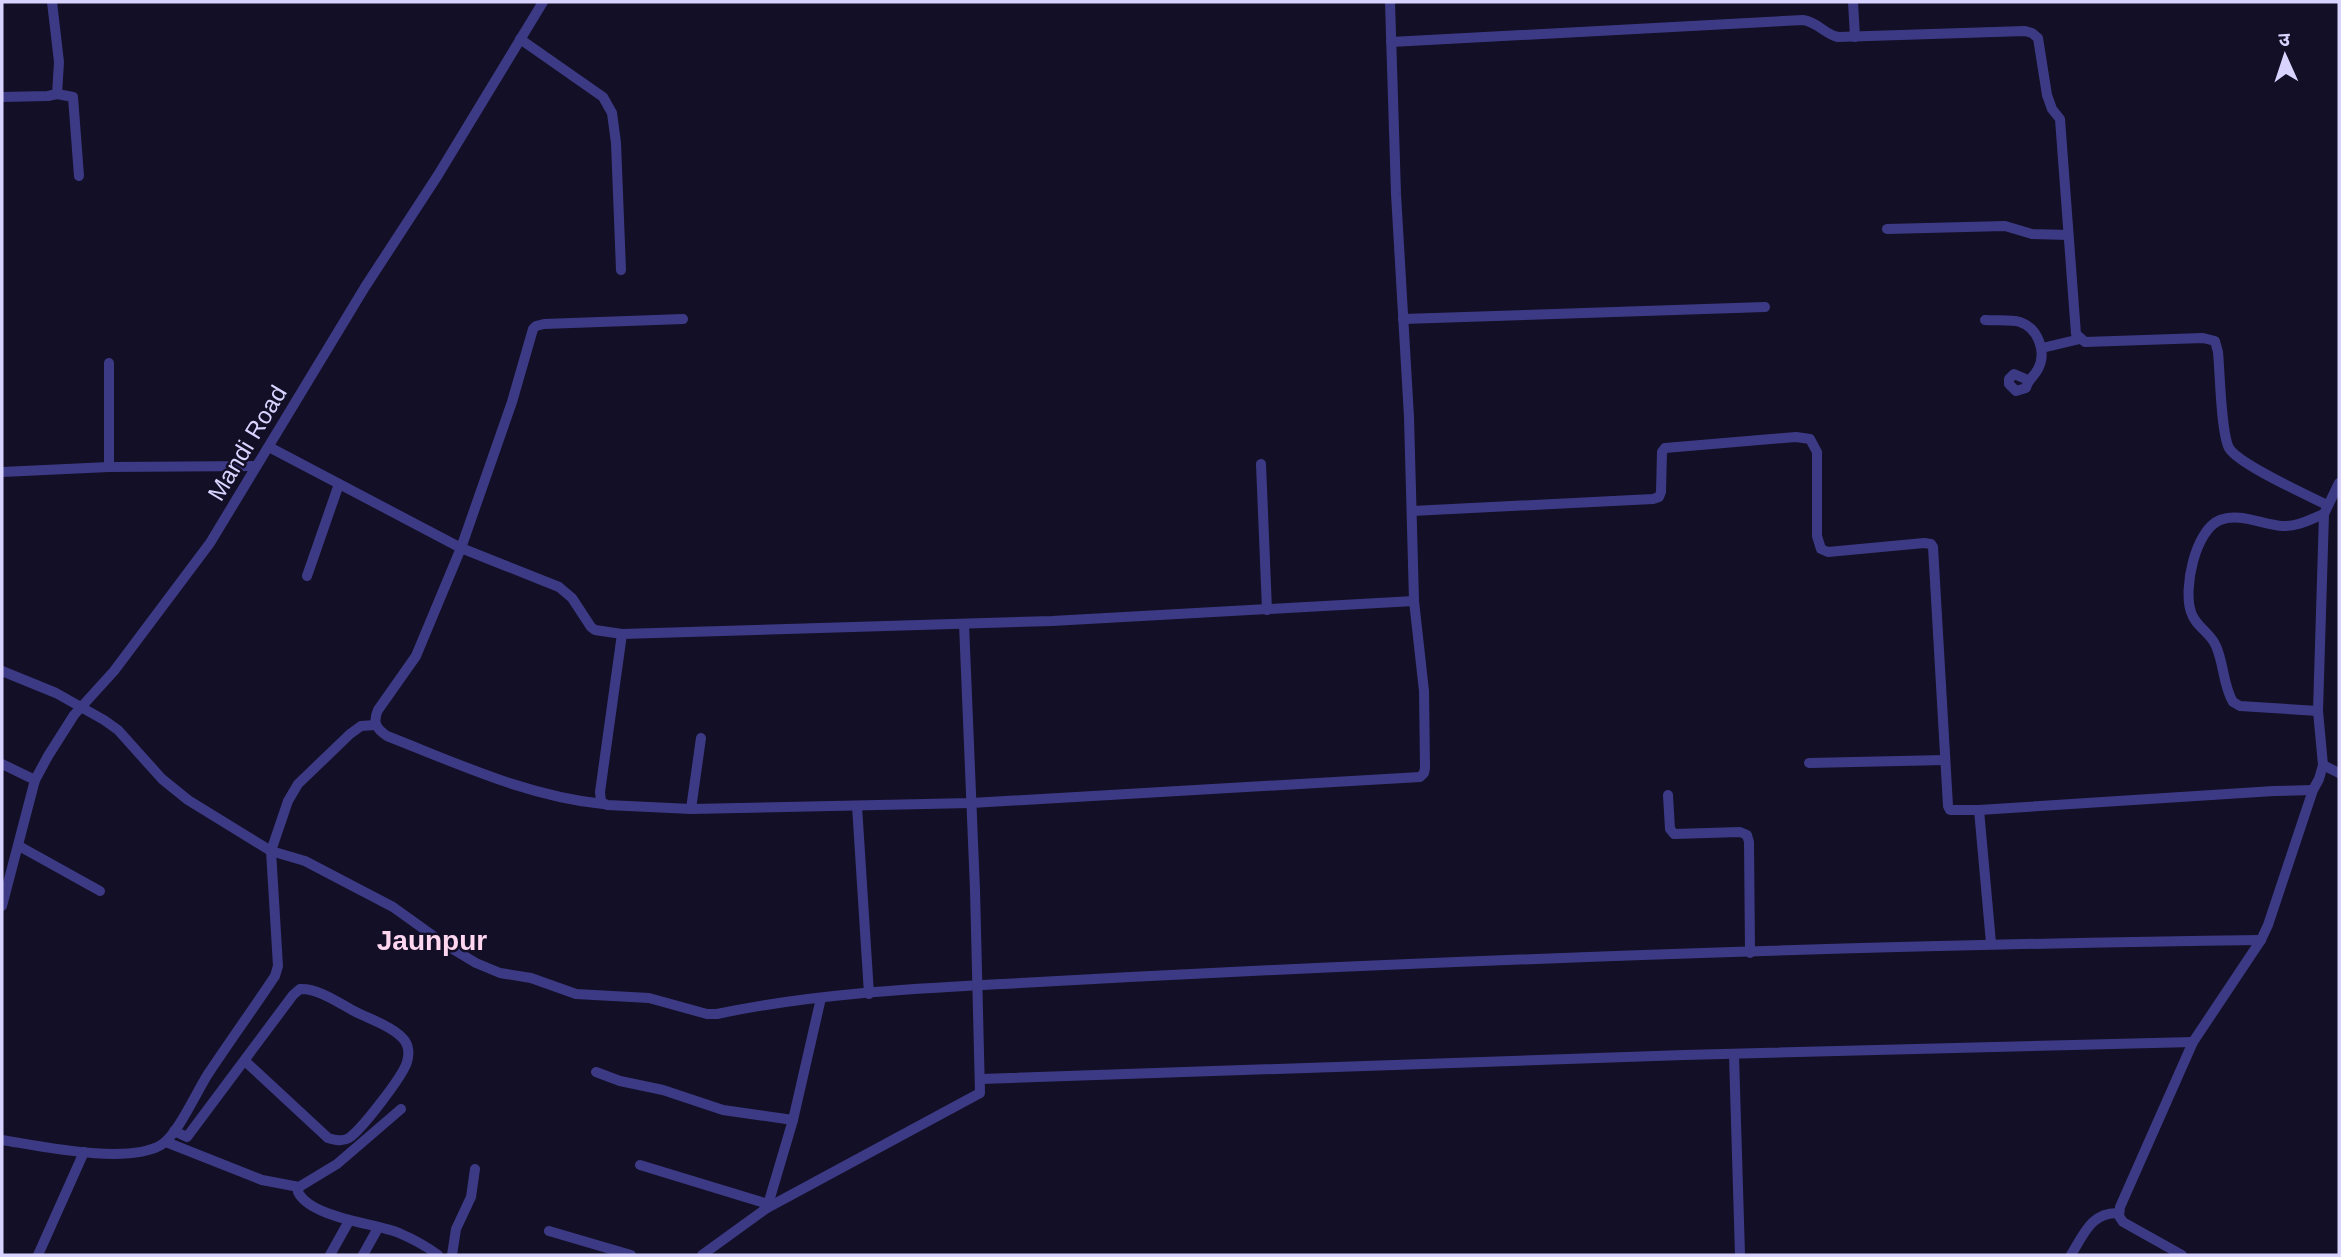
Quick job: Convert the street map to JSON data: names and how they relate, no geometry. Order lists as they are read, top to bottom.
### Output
{
  "streets": {
    "street": ["Mandi Road"]
  },
  "districts": ["Jaunpur"],
  "north": "top"
}
